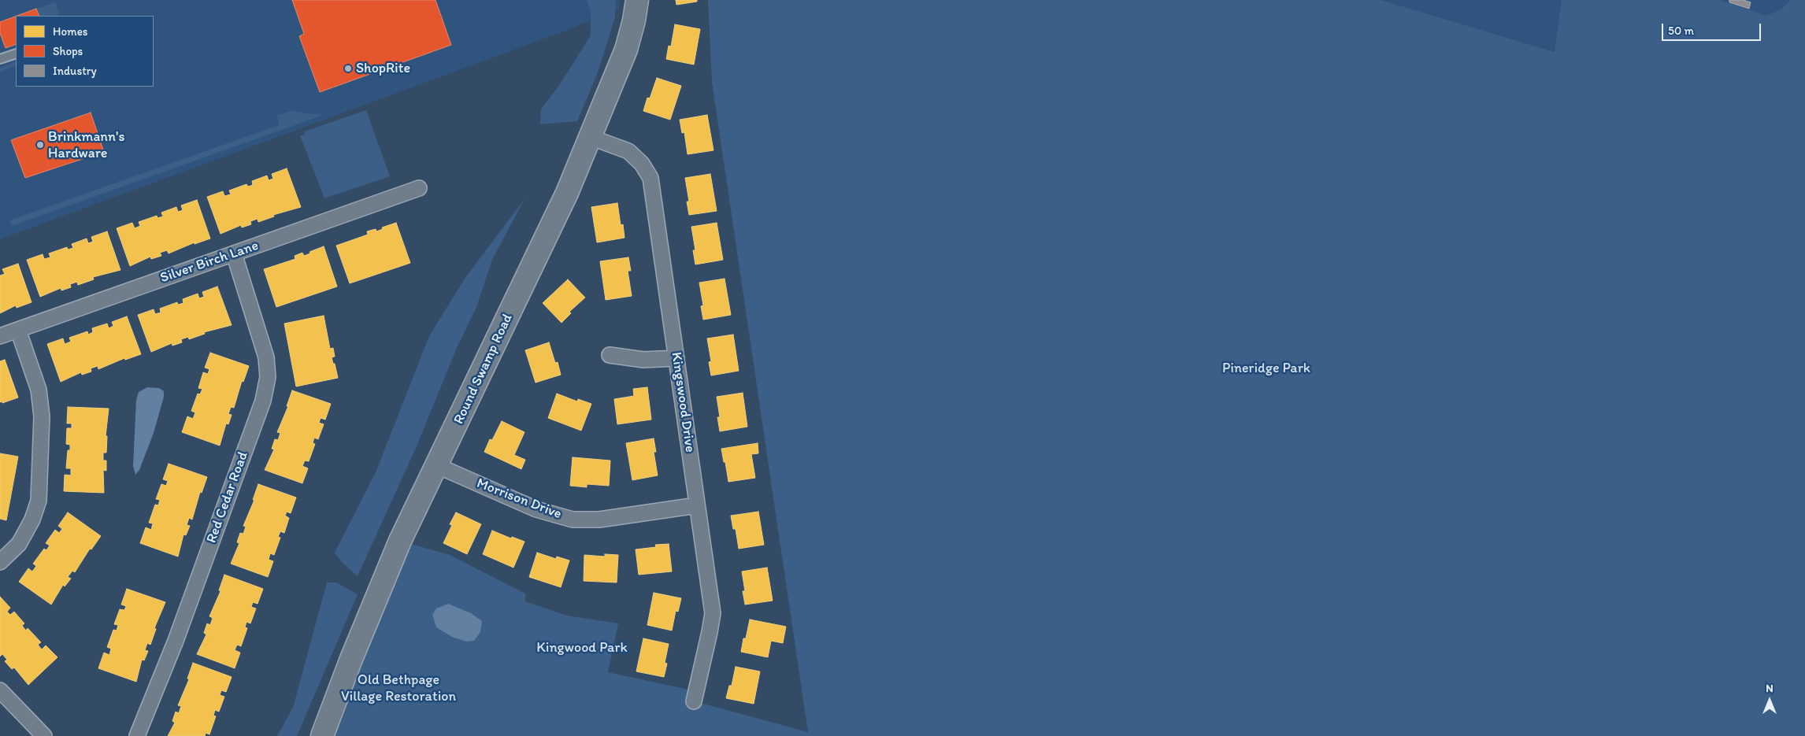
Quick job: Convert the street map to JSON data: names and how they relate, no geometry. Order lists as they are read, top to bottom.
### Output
{
  "streets": {
    "main road": ["Round Swamp Road"],
    "street": [
      "Silver Birch Lane",
      "Kingswood Drive",
      "Red Cedar Road",
      "Morrison Drive"
    ]
  },
  "crossings": [
    ["Silver Birch Lane", "Red Cedar Road"],
    ["Round Swamp Road", "Kingswood Drive"],
    ["Round Swamp Road", "Morrison Drive"],
    ["Kingswood Drive", "Morrison Drive"]
  ],
  "parks": ["Pineridge Park", "Kingwood Park", "Old Bethpage Village Restoration"],
  "places": ["ShopRite", "Brinkmann's Hardware"],
  "legend": ["Homes", "Shops", "Industry"],
  "scale_bar": "50 m",
  "north": "top"
}
